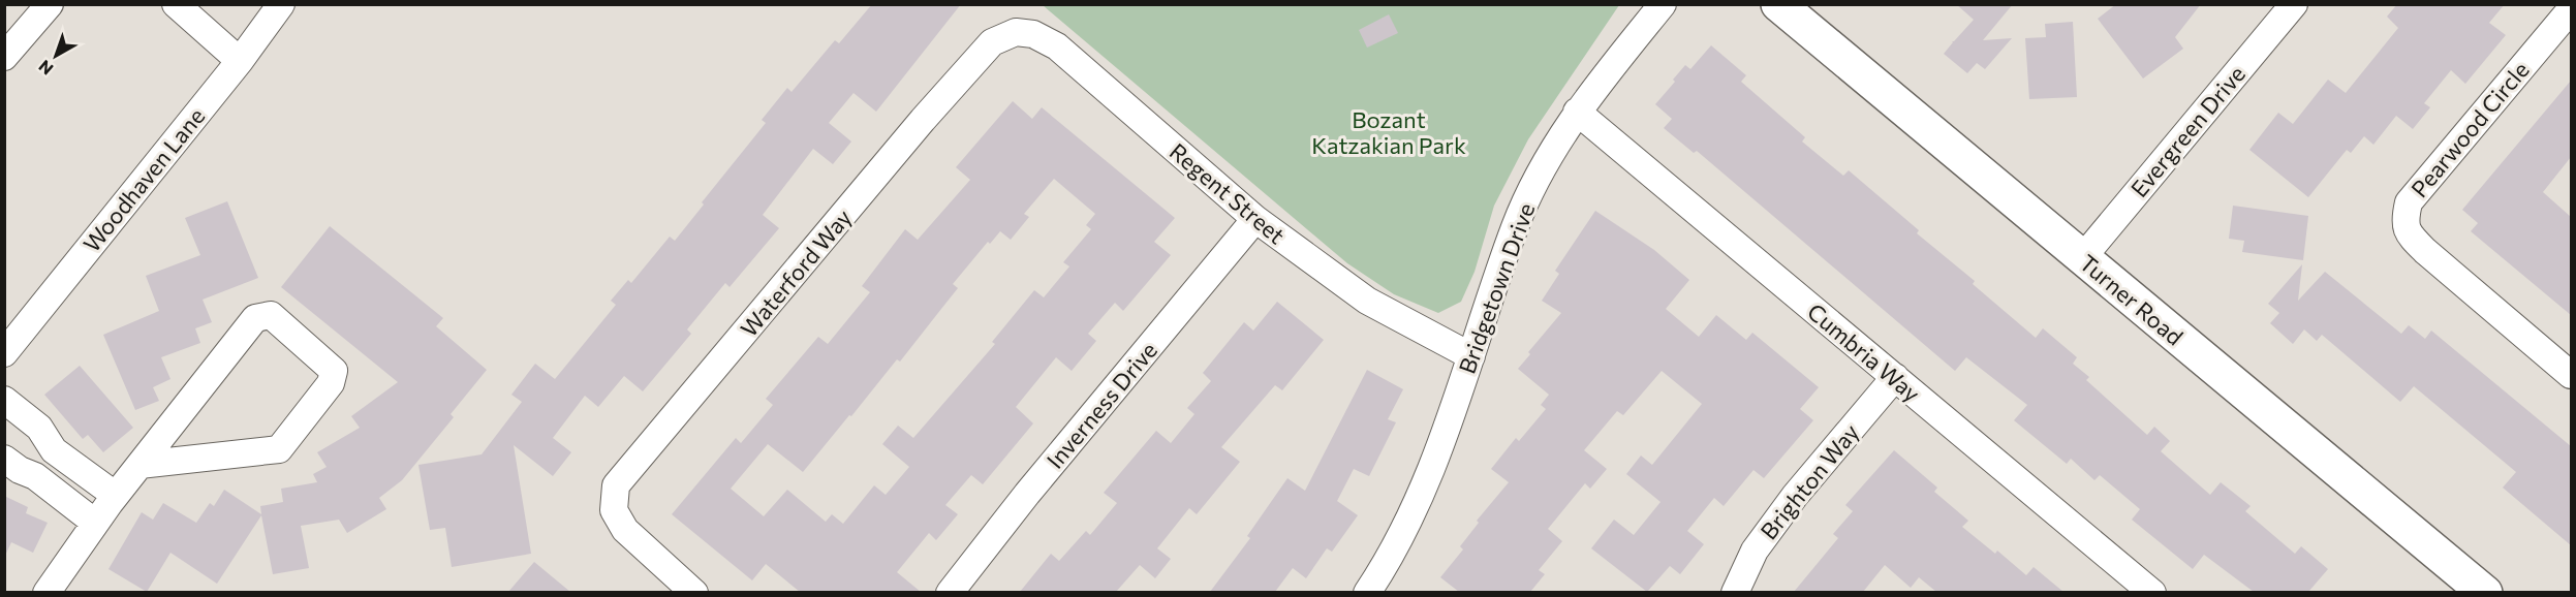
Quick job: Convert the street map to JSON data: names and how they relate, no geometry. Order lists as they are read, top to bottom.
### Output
{
  "streets": {
    "main road": ["Turner Road"],
    "street": [
      "Pearwood Circle",
      "Evergreen Drive",
      "Woodhaven Lane",
      "Regent Street",
      "Waterford Way",
      "Bridgetown Drive",
      "Cumbria Way",
      "Inverness Drive",
      "Brighton Way"
    ]
  },
  "crossings": [
    ["Evergreen Drive", "Turner Road"],
    ["Regent Street", "Waterford Way"],
    ["Regent Street", "Bridgetown Drive"],
    ["Regent Street", "Inverness Drive"],
    ["Bridgetown Drive", "Cumbria Way"],
    ["Cumbria Way", "Brighton Way"]
  ],
  "parks": ["Bozant Katzakian Park"],
  "north": "bottom left"
}
